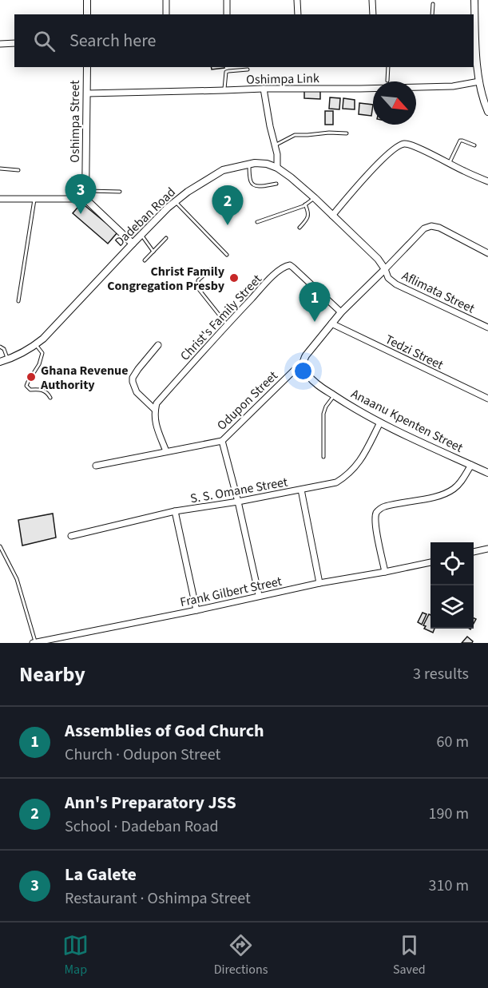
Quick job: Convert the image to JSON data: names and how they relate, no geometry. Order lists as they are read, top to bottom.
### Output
{
  "streets": {
    "street": [
      "Oshimpa Link",
      "Oshimpa Street",
      "Dadeban Road",
      "Aflimata Street",
      "Christ's Family Street",
      "Tedzi Street",
      "Odupon Street",
      "Anaanu Kpenten Street",
      "S. S. Omane Street",
      "Frank Gilbert Street"
    ]
  },
  "crossings": [
    ["Oshimpa Link", "Oshimpa Street"],
    ["Dadeban Road", "Aflimata Street"],
    ["Dadeban Road", "Odupon Street"],
    ["Aflimata Street", "Odupon Street"],
    ["Christ's Family Street", "Odupon Street"],
    ["Tedzi Street", "Odupon Street"],
    ["Odupon Street", "Anaanu Kpenten Street"],
    ["Anaanu Kpenten Street", "S. S. Omane Street"]
  ],
  "places": ["Christ Family Congregation Presby", "Ghana Revenue Authority"],
  "north": "bottom right",
  "page": {
    "search": "Search here",
    "pins": ["3", "2", "1"],
    "heading": ["Nearby", "3 results"],
    "list": [
      {
        "mark": "1",
        "name": "Assemblies of God Church",
        "note": "Church · Odupon Street",
        "value": "60 m"
      },
      {
        "mark": "2",
        "name": "Ann's Preparatory JSS",
        "note": "School · Dadeban Road",
        "value": "190 m"
      },
      {
        "mark": "3",
        "name": "La Galete",
        "note": "Restaurant · Oshimpa Street",
        "value": "310 m"
      }
    ],
    "nav": ["Map", "Directions", "Saved"]
  }
}
